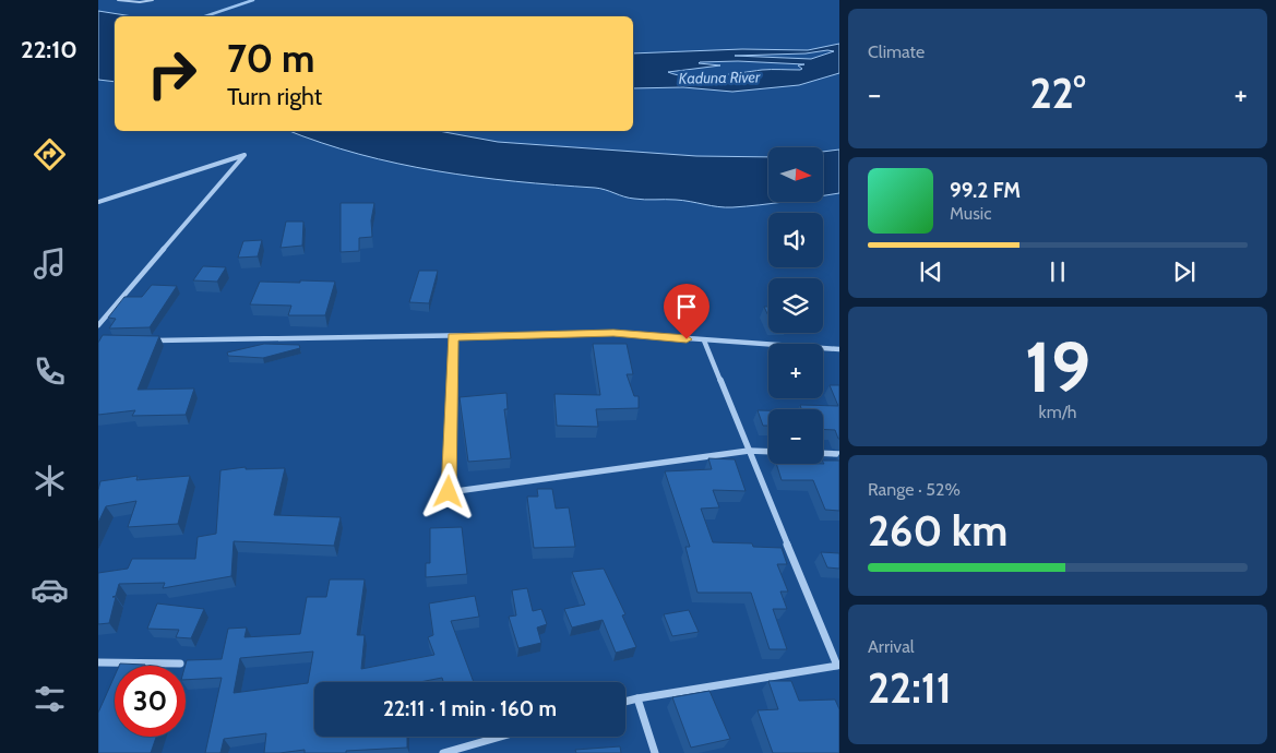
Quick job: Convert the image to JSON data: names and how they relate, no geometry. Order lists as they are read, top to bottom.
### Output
{
  "water": ["Kaduna River"],
  "north": "right",
  "page": {
    "tabs": "22:10",
    "tile": [
      "Climate",
      ["19", "km/h"],
      ["Range · 52%", "260 km"],
      ["Arrival", "22:11"]
    ],
    "turn": ["70 m", "Turn right"],
    "heat": ["−", "22°", "+"],
    "map_buttons": ["+", "−"],
    "song": ["99.2 FM", "Music"],
    "limit": "30",
    "trip": "22:11 · 1 min · 160 m"
  }
}
